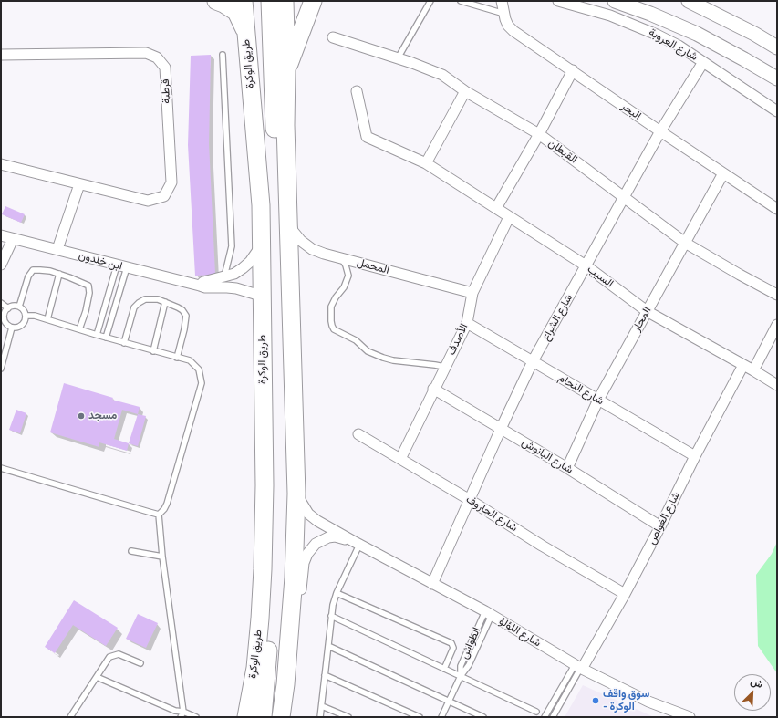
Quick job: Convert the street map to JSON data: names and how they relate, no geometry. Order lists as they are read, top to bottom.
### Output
{
  "streets": {
    "highway": ["طريق الوكرة"],
    "street": [
      "شارع العروبة",
      "قرطبة",
      "البحر",
      "القبطان",
      "ابن خلدون",
      "المحمل",
      "السيب",
      "شارع الشراع",
      "المحار",
      "الأصدف",
      "شارع النحام",
      "شارع البانوش",
      "شارع الجاروف",
      "شارع الغواص",
      "شارع اللؤلؤ"
    ],
    "lane": ["الطواش"]
  },
  "crossings": [
    ["شارع العروبة", "شارع الشراع"],
    ["طريق الوكرة", "ابن خلدون"],
    ["البحر", "شارع الشراع"],
    ["البحر", "المحار"],
    ["القبطان", "شارع الشراع"],
    ["القبطان", "المحار"],
    ["المحمل", "الأصدف"],
    ["السيب", "شارع الشراع"],
    ["السيب", "المحار"],
    ["السيب", "الأصدف"],
    ["السيب", "شارع الغواص"],
    ["شارع الشراع", "شارع النحام"],
    ["شارع الشراع", "شارع البانوش"],
    ["شارع الشراع", "شارع الجاروف"],
    ["شارع الشراع", "شارع اللؤلؤ"],
    ["المحار", "شارع النحام"],
    ["المحار", "شارع البانوش"],
    ["الأصدف", "شارع النحام"],
    ["الأصدف", "شارع البانوش"],
    ["الأصدف", "شارع الجاروف"],
    ["شارع النحام", "شارع الغواص"],
    ["شارع البانوش", "شارع الغواص"],
    ["شارع الجاروف", "شارع الغواص"],
    ["شارع الغواص", "شارع اللؤلؤ"],
    ["شارع اللؤلؤ", "الطواش"]
  ],
  "places": ["مسجد", "سوق واقف - الوكرة"],
  "north": "top right"
}
